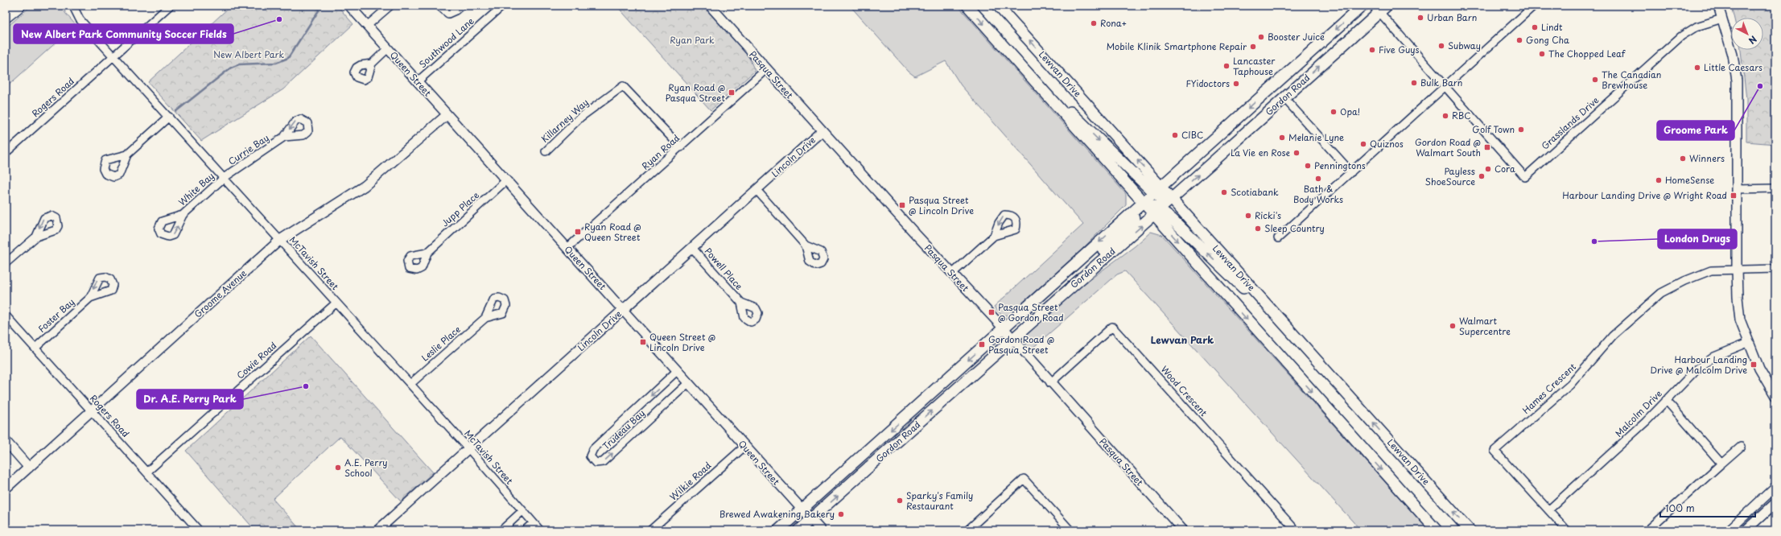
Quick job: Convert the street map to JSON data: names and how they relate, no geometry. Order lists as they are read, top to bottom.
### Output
{
  "streets": {
    "main road": ["Lewvan Drive", "Gordon Road"],
    "street": [
      "Southwood Lane",
      "Queen Street",
      "Pasqua Street",
      "Rogers Road",
      "Killarney Way",
      "Grasslands Drive",
      "Currie Bay",
      "Ryan Road",
      "Lincoln Drive",
      "White Bay",
      "Jupp Place",
      "McTavish Street",
      "Powell Place",
      "Groome Avenue",
      "Foster Bay",
      "Leslie Place",
      "Cowie Road",
      "Hames Crescent",
      "Wood Crescent",
      "Malcolm Drive",
      "Trudeau Bay",
      "Wilkie Road"
    ]
  },
  "crossings": [
    ["Southwood Lane", "Queen Street"],
    ["Queen Street", "Gordon Road"],
    ["Queen Street", "Ryan Road"],
    ["Queen Street", "Lincoln Drive"],
    ["Queen Street", "Jupp Place"],
    ["Queen Street", "Groome Avenue"],
    ["Queen Street", "Trudeau Bay"],
    ["Queen Street", "Wilkie Road"],
    ["Lewvan Drive", "Gordon Road"],
    ["Pasqua Street", "Gordon Road"],
    ["Pasqua Street", "Ryan Road"],
    ["Pasqua Street", "Lincoln Drive"],
    ["Pasqua Street", "Wood Crescent"],
    ["Rogers Road", "McTavish Street"],
    ["Rogers Road", "Groome Avenue"],
    ["Rogers Road", "Foster Bay"],
    ["Rogers Road", "Cowie Road"],
    ["Killarney Way", "Ryan Road"],
    ["Currie Bay", "White Bay"],
    ["Currie Bay", "McTavish Street"],
    ["Lincoln Drive", "McTavish Street"],
    ["Lincoln Drive", "Powell Place"],
    ["White Bay", "McTavish Street"],
    ["McTavish Street", "Groome Avenue"],
    ["McTavish Street", "Leslie Place"],
    ["McTavish Street", "Cowie Road"],
    ["Hames Crescent", "Malcolm Drive"]
  ],
  "districts": ["Lewvan Park"],
  "parks": ["Ryan Park", "New Albert Park"],
  "places": {
    "other": [
      "Urban Barn",
      "New Albert Park Community Soccer Fields",
      "Rona+",
      "Lindt",
      "Booster Juice",
      "Gong Cha",
      "Subway",
      "Mobile Klinik Smartphone Repair",
      "Five Guys",
      "The Chopped Leaf",
      "Lancaster Taphouse",
      "Little Caesars",
      "The Canadian Brewhouse",
      "Bulk Barn",
      "FYidoctors",
      "Groome Park",
      "Opa!",
      "RBC",
      "Golf Town",
      "CIBC",
      "Melanie Lyne",
      "Quiznos",
      "La Vie en Rose",
      "Winners",
      "Penningtons",
      "Cora",
      "Payless ShoeSource",
      "Bath & Body Works",
      "HomeSense",
      "Scotiabank",
      "Ricki's",
      "Sleep Country",
      "London Drugs",
      "Walmart Supercentre",
      "Dr. A.E. Perry Park",
      "A.E. Perry School",
      "Sparky's Family Restaurant",
      "Brewed Awakening Bakery"
    ],
    "transit": [
      "Ryan Road @ Pasqua Street",
      "Gordon Road @ Walmart South",
      "Harbour Landing Drive @ Wright Road",
      "Pasqua Street @ Lincoln Drive",
      "Ryan Road @ Queen Street",
      "Pasqua Street @ Gordon Road",
      "Queen Street @ Lincoln Drive",
      "Gordon Road @ Pasqua Street",
      "Harbour Landing Drive @ Malcolm Drive"
    ]
  },
  "scale_bar": "100 m",
  "north": "bottom right"
}
